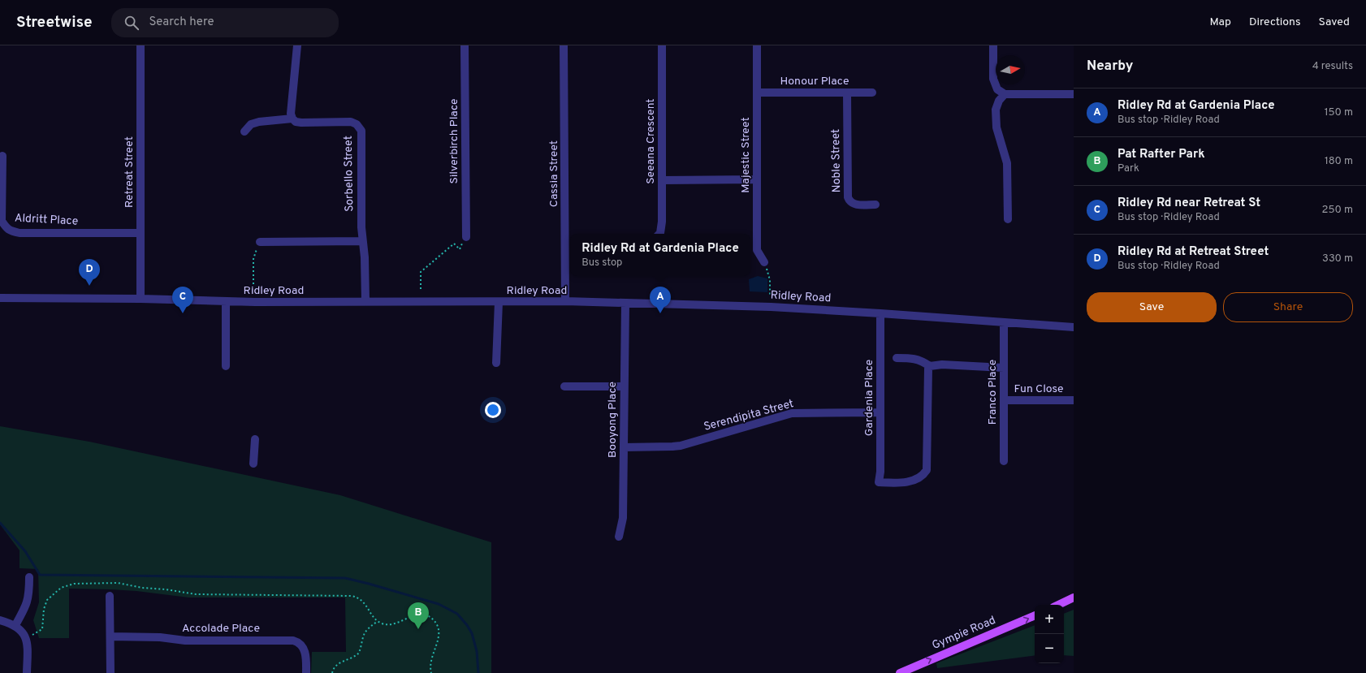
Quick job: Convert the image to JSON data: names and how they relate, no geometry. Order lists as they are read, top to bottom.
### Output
{
  "streets": {
    "main road": ["Gympie Road"],
    "street": [
      "Honour Place",
      "Silverbirch Place",
      "Seeana Crescent",
      "Majestic Street",
      "Noble Street",
      "Retreat Street",
      "Sorbello Street",
      "Cassia Street",
      "Aldritt Place",
      "Ridley Road",
      "Fun Close",
      "Franco Place",
      "Gardenia Place",
      "Serendipita Street",
      "Booyong Place",
      "Accolade Place"
    ]
  },
  "crossings": [
    ["Honour Place", "Majestic Street"],
    ["Honour Place", "Noble Street"],
    ["Retreat Street", "Aldritt Place"],
    ["Retreat Street", "Ridley Road"],
    ["Sorbello Street", "Ridley Road"],
    ["Cassia Street", "Ridley Road"],
    ["Ridley Road", "Franco Place"],
    ["Ridley Road", "Gardenia Place"],
    ["Ridley Road", "Booyong Place"],
    ["Fun Close", "Franco Place"],
    ["Gardenia Place", "Serendipita Street"],
    ["Serendipita Street", "Booyong Place"]
  ],
  "one_way": ["Gympie Road"],
  "north": "right",
  "page": {
    "header": "Streetwise",
    "search": "Search here",
    "nav": ["Map", "Directions", "Saved"],
    "heading": ["Nearby", "4 results"],
    "list": [
      {
        "mark": "A",
        "name": "Ridley Rd at Gardenia Place",
        "note": "Bus stop · Ridley Road",
        "value": "150 m"
      },
      {
        "mark": "B",
        "name": "Pat Rafter Park",
        "note": "Park",
        "value": "180 m"
      },
      {
        "mark": "C",
        "name": "Ridley Rd near Retreat St",
        "note": "Bus stop · Ridley Road",
        "value": "250 m"
      },
      {
        "mark": "D",
        "name": "Ridley Rd at Retreat Street",
        "note": "Bus stop · Ridley Road",
        "value": "330 m"
      }
    ],
    "popup": ["Ridley Rd at Gardenia Place", "Bus stop"],
    "pins": [
      "D",
      "A",
      "C",
      "B"
    ],
    "buttons": ["Save", "Share"],
    "map_buttons": ["+", "−"]
  }
}
